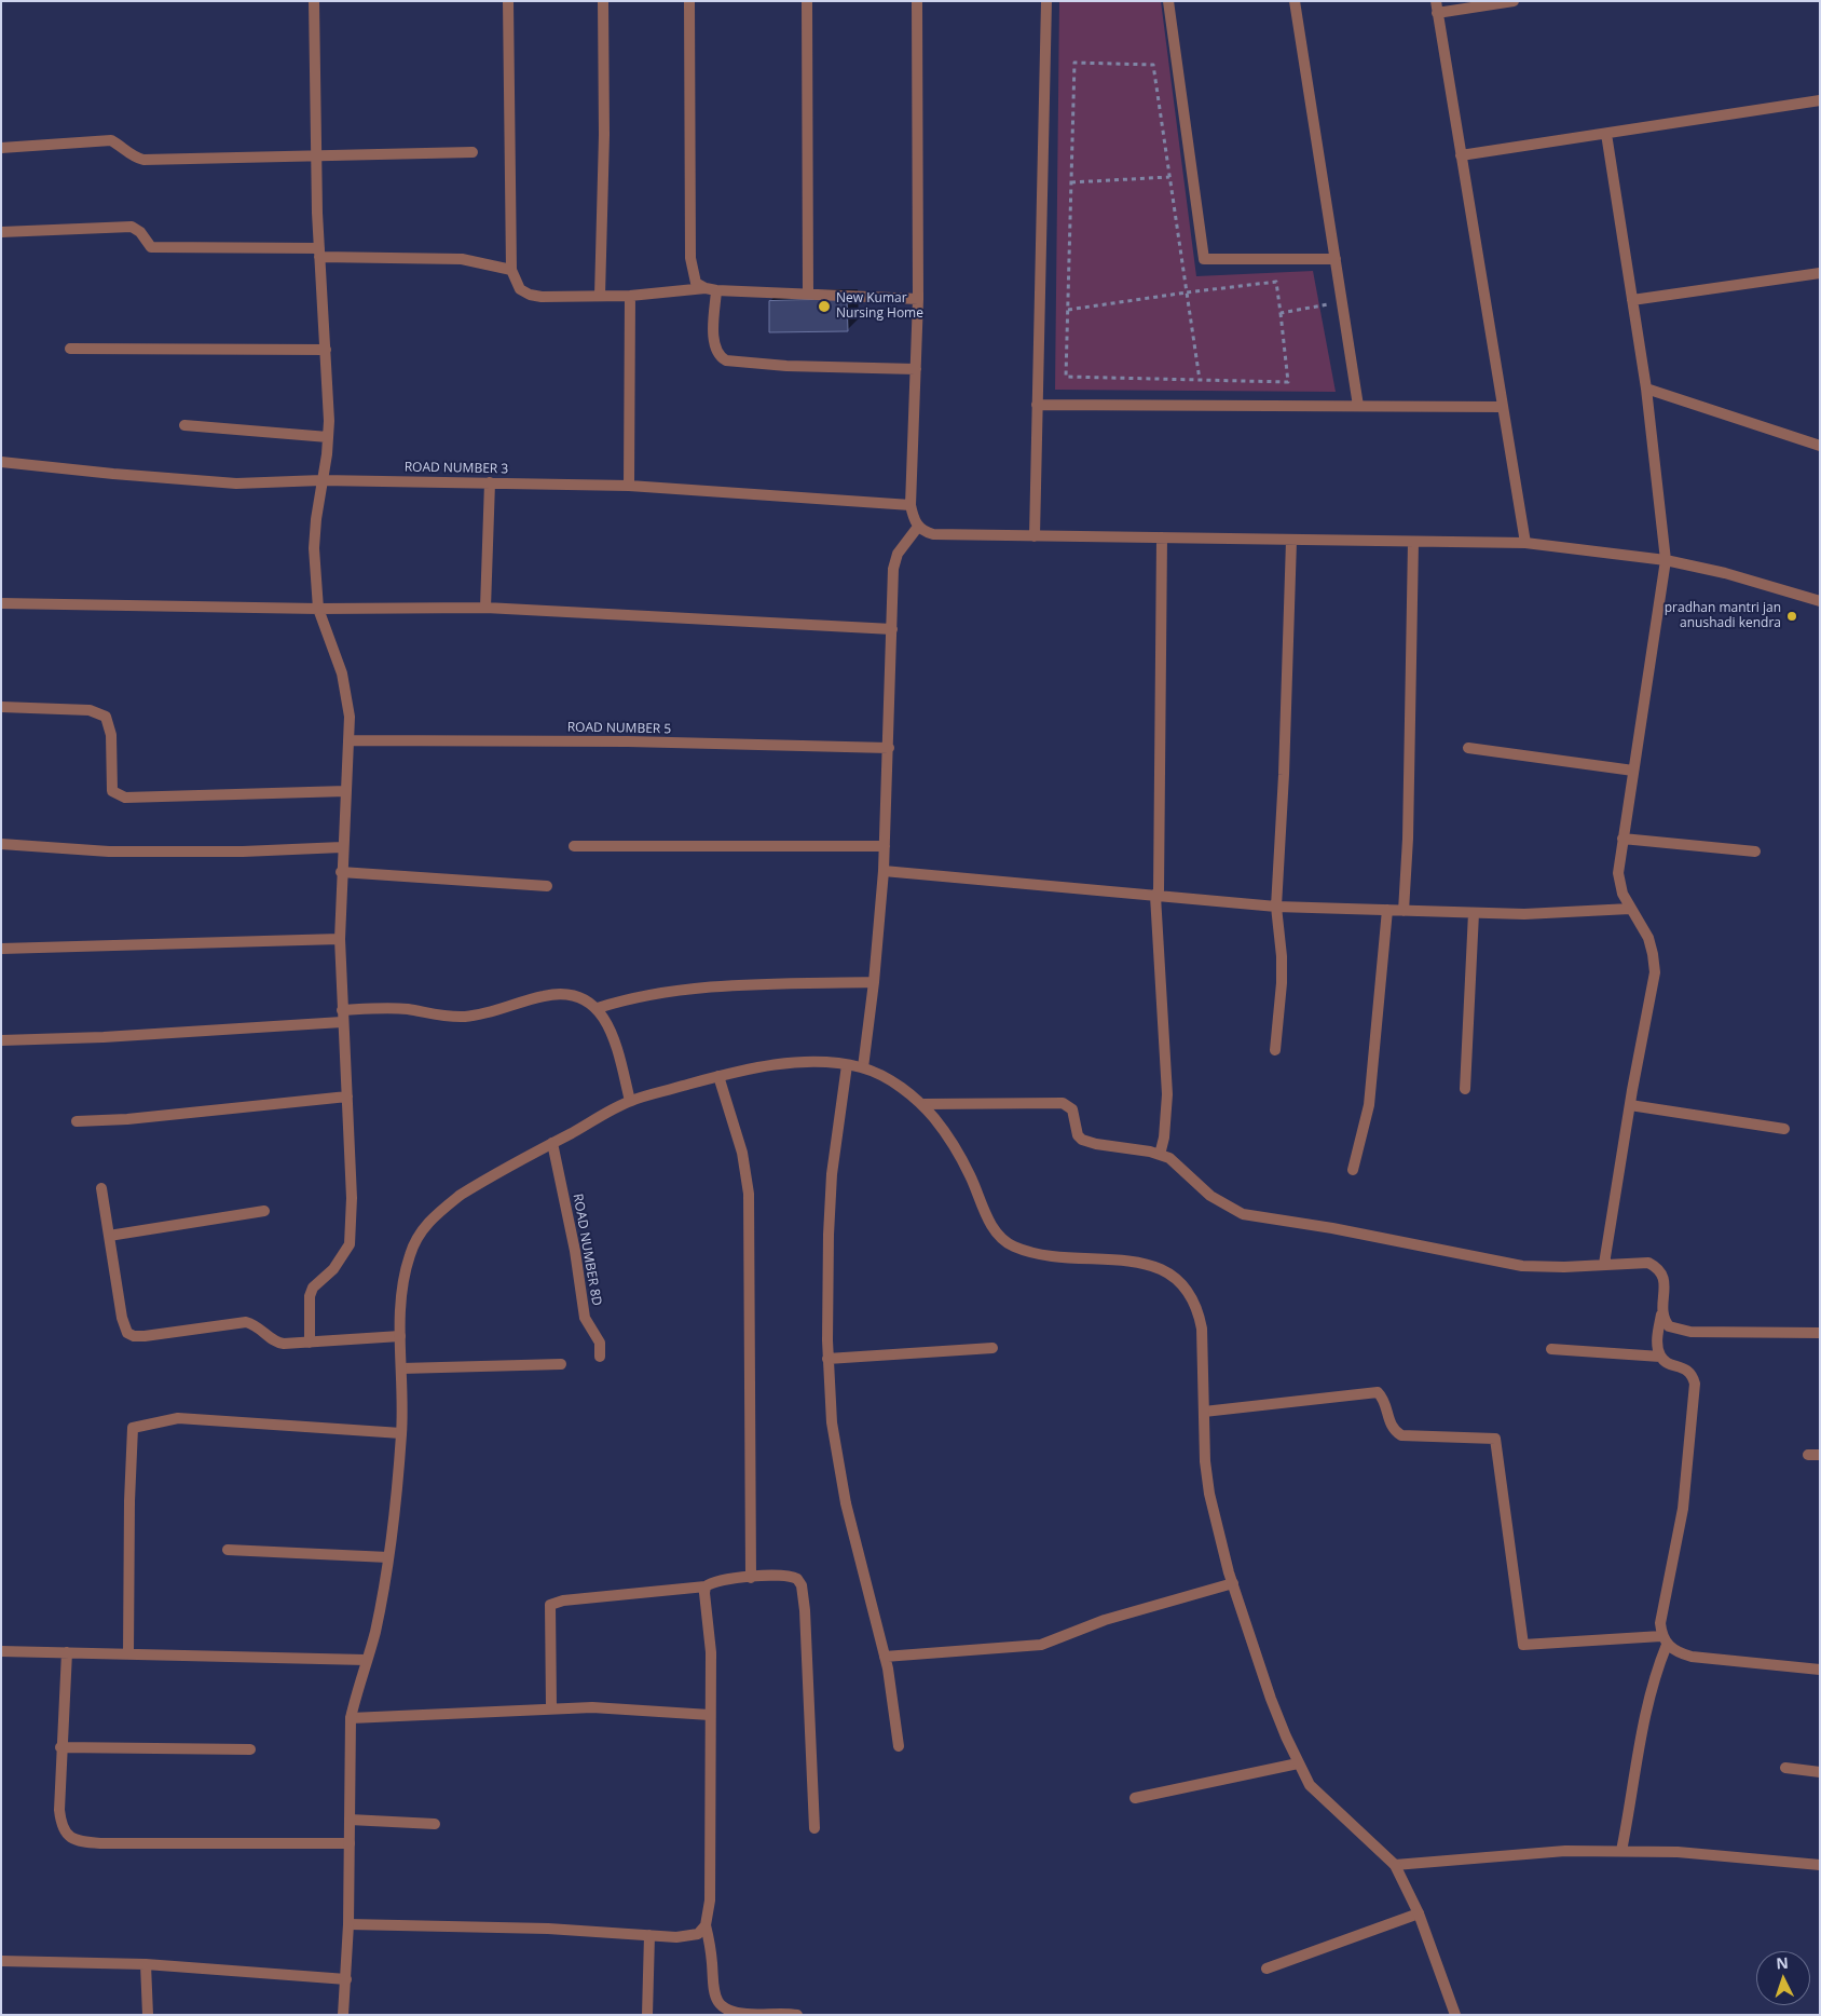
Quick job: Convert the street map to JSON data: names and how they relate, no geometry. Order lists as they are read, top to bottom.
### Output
{
  "streets": {
    "street": ["ROAD NUMBER 3", "ROAD NUMBER 5", "ROAD NUMBER 8D"]
  },
  "places": ["New Kumar Nursing Home", "pradhan mantri jan anushadi kendra"],
  "north": "top"
}
